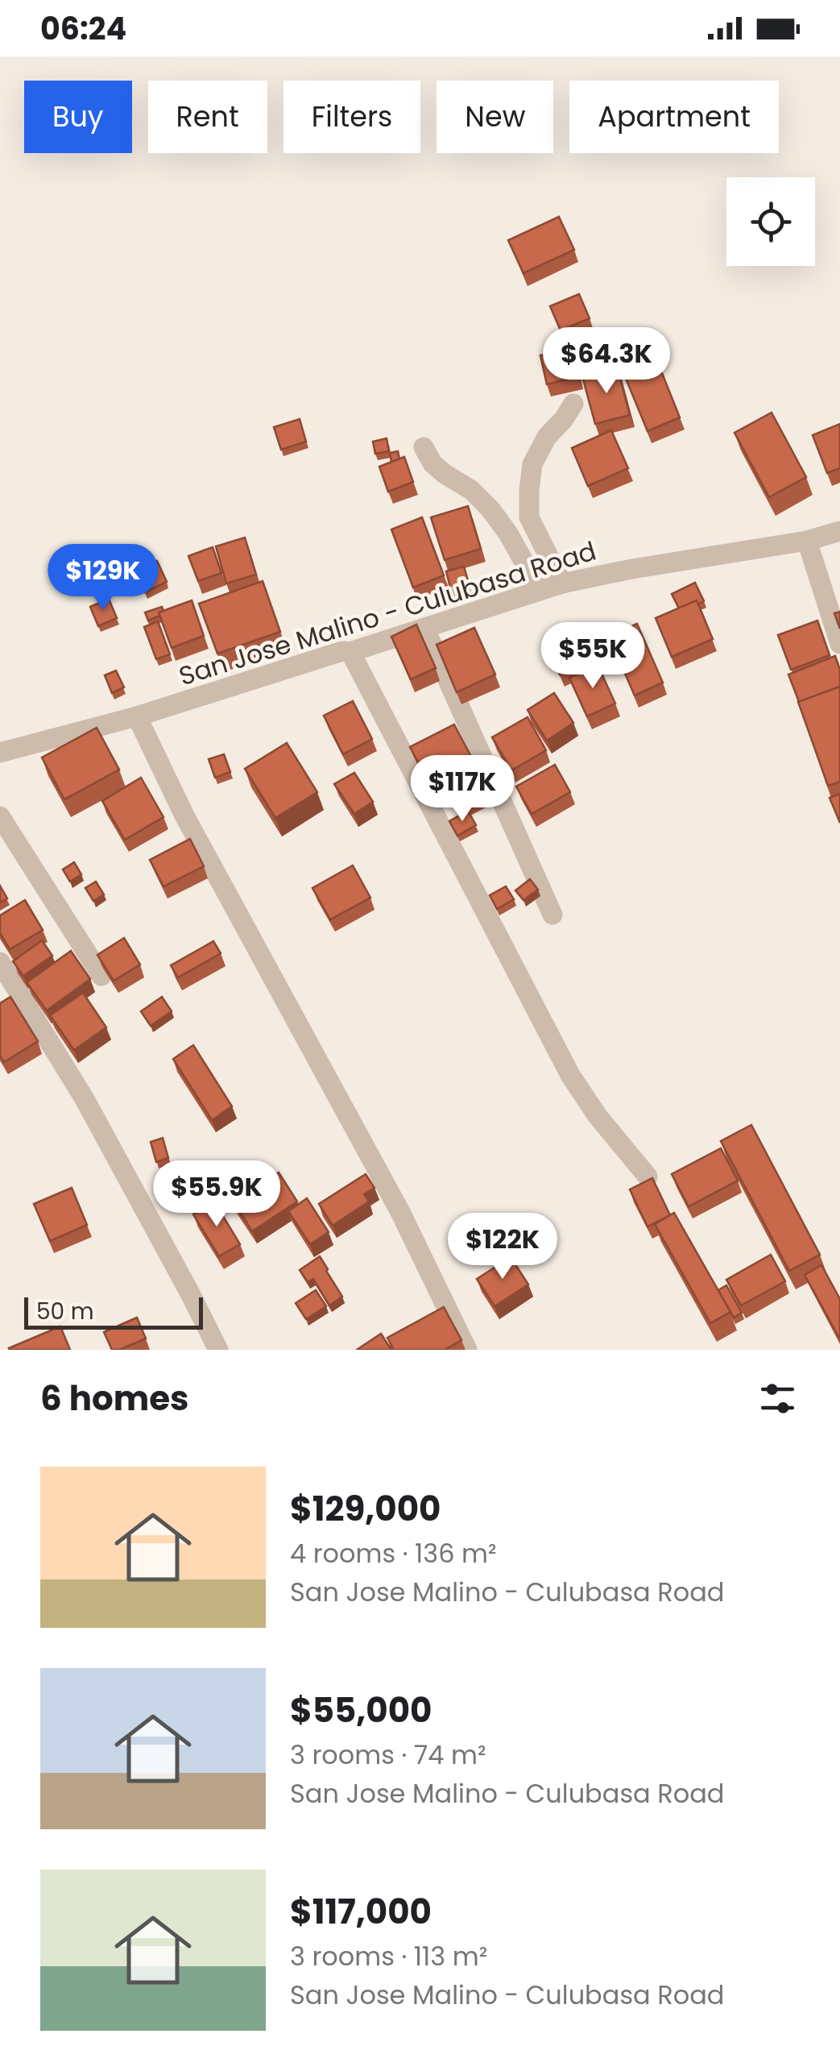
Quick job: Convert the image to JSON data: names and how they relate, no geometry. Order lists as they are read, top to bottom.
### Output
{
  "streets": {
    "street": ["San Jose Malino - Culubasa Road"]
  },
  "scale_bar": "50 m",
  "page": {
    "status": "06:24",
    "chip": [
      "Buy",
      "Rent",
      "Filters",
      "New",
      "Apartment"
    ],
    "price": [
      "$64.3K",
      "$129K",
      "$55K",
      "$117K",
      "$55.9K",
      "$122K"
    ],
    "scale": "50 m",
    "heading": "6 homes",
    "list": [
      {
        "name": "$129,000",
        "note": "4 rooms · 136 m² · San Jose Malino - Culubasa Road"
      },
      {
        "name": "$55,000",
        "note": "3 rooms · 74 m² · San Jose Malino - Culubasa Road"
      },
      {
        "name": "$117,000",
        "note": "3 rooms · 113 m² · San Jose Malino - Culubasa Road"
      }
    ]
  }
}
